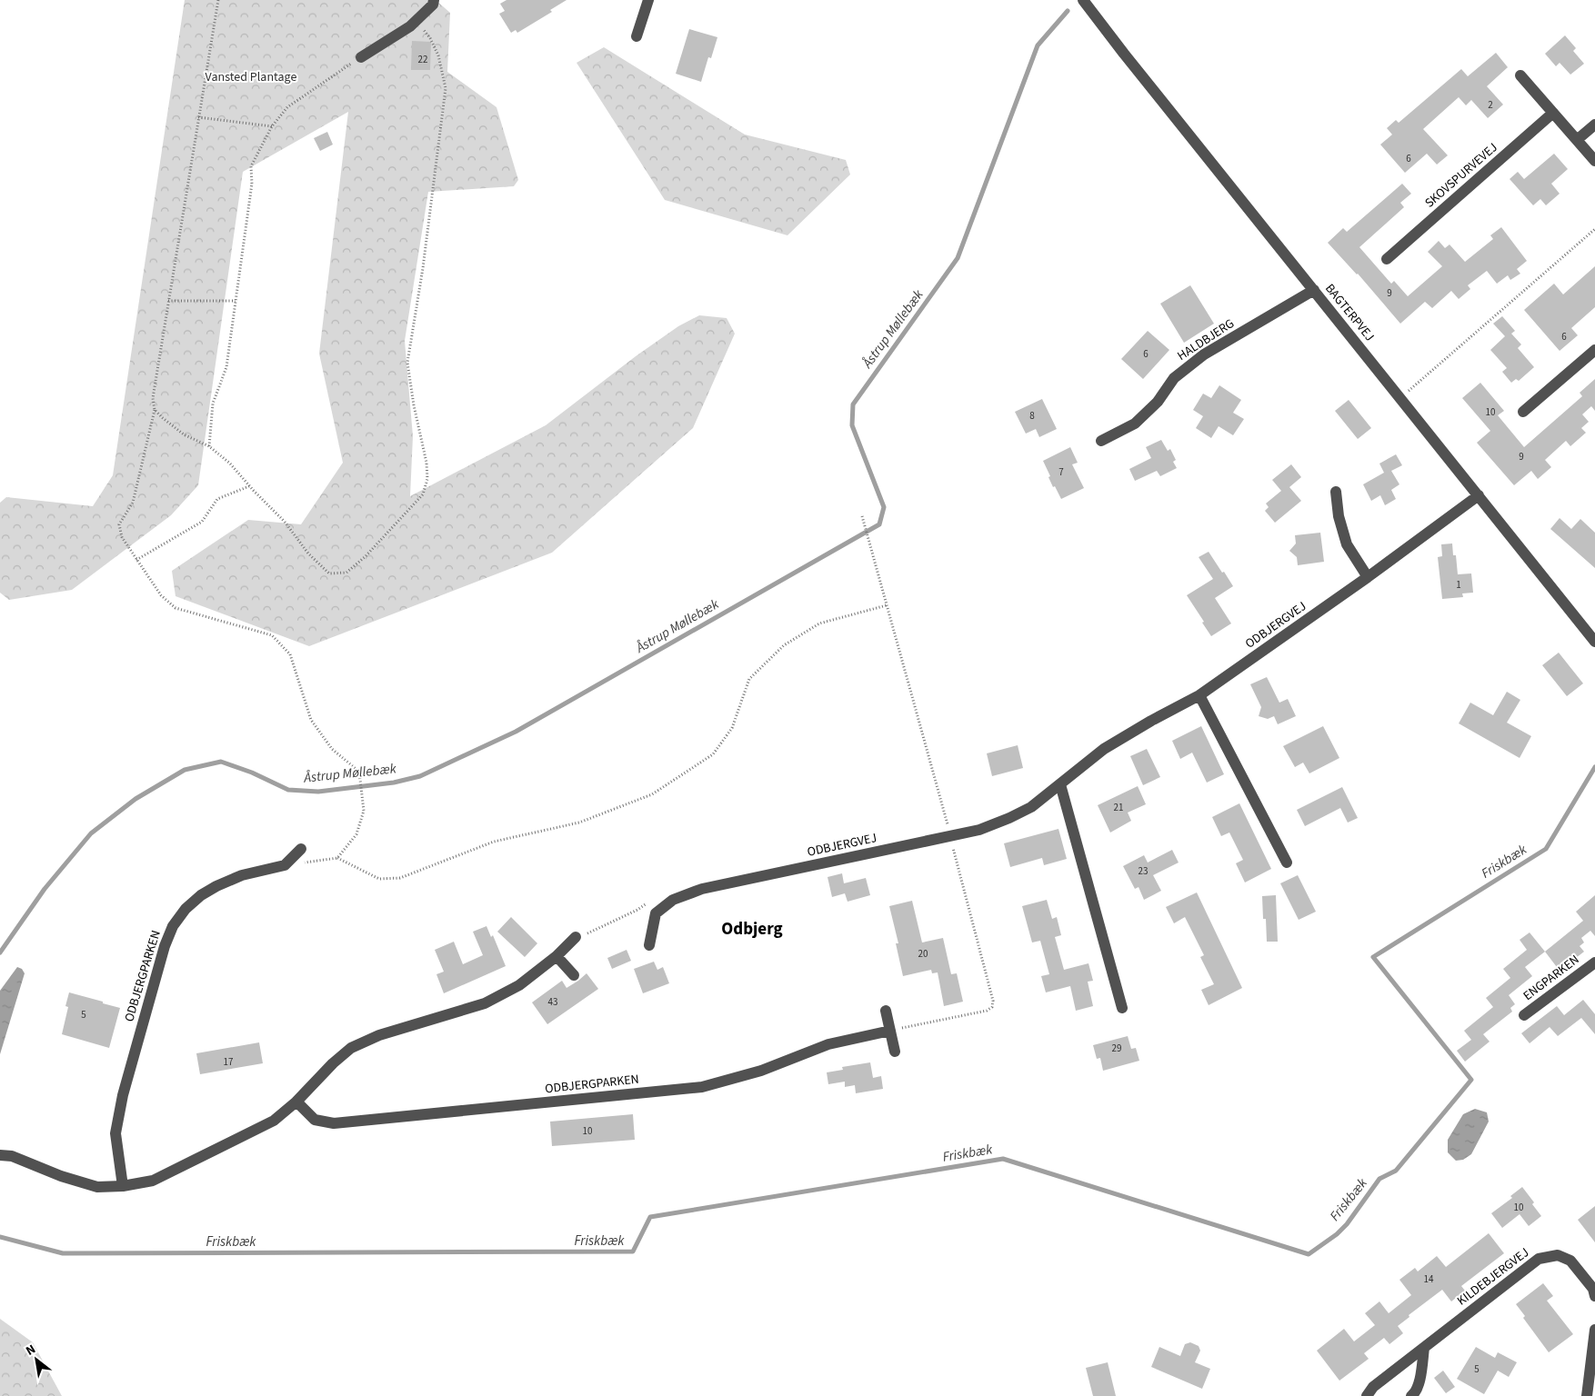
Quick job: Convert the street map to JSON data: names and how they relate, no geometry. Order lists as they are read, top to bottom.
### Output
{
  "streets": {
    "street": [
      "SKOVSPURVEVEJ",
      "BAGTERPVEJ",
      "HALDBJERG",
      "ODBJERGVEJ",
      "ODBJERGPARKEN",
      "ENGPARKEN",
      "KILDEBJERGVEJ"
    ]
  },
  "crossings": [
    ["BAGTERPVEJ", "HALDBJERG"],
    ["BAGTERPVEJ", "ODBJERGVEJ"]
  ],
  "districts": ["Odbjerg"],
  "water": ["Åstrup Møllebæk", "Friskbæk"],
  "parks": ["Vansted Plantage"],
  "house_numbers": [
    "22",
    "2",
    "6",
    "9",
    "6",
    "6",
    "10",
    "8",
    "9",
    "7",
    "1",
    "21",
    "23",
    "20",
    "43",
    "5",
    "29",
    "17",
    "10",
    "10",
    "14",
    "5"
  ],
  "north": "top left"
}
